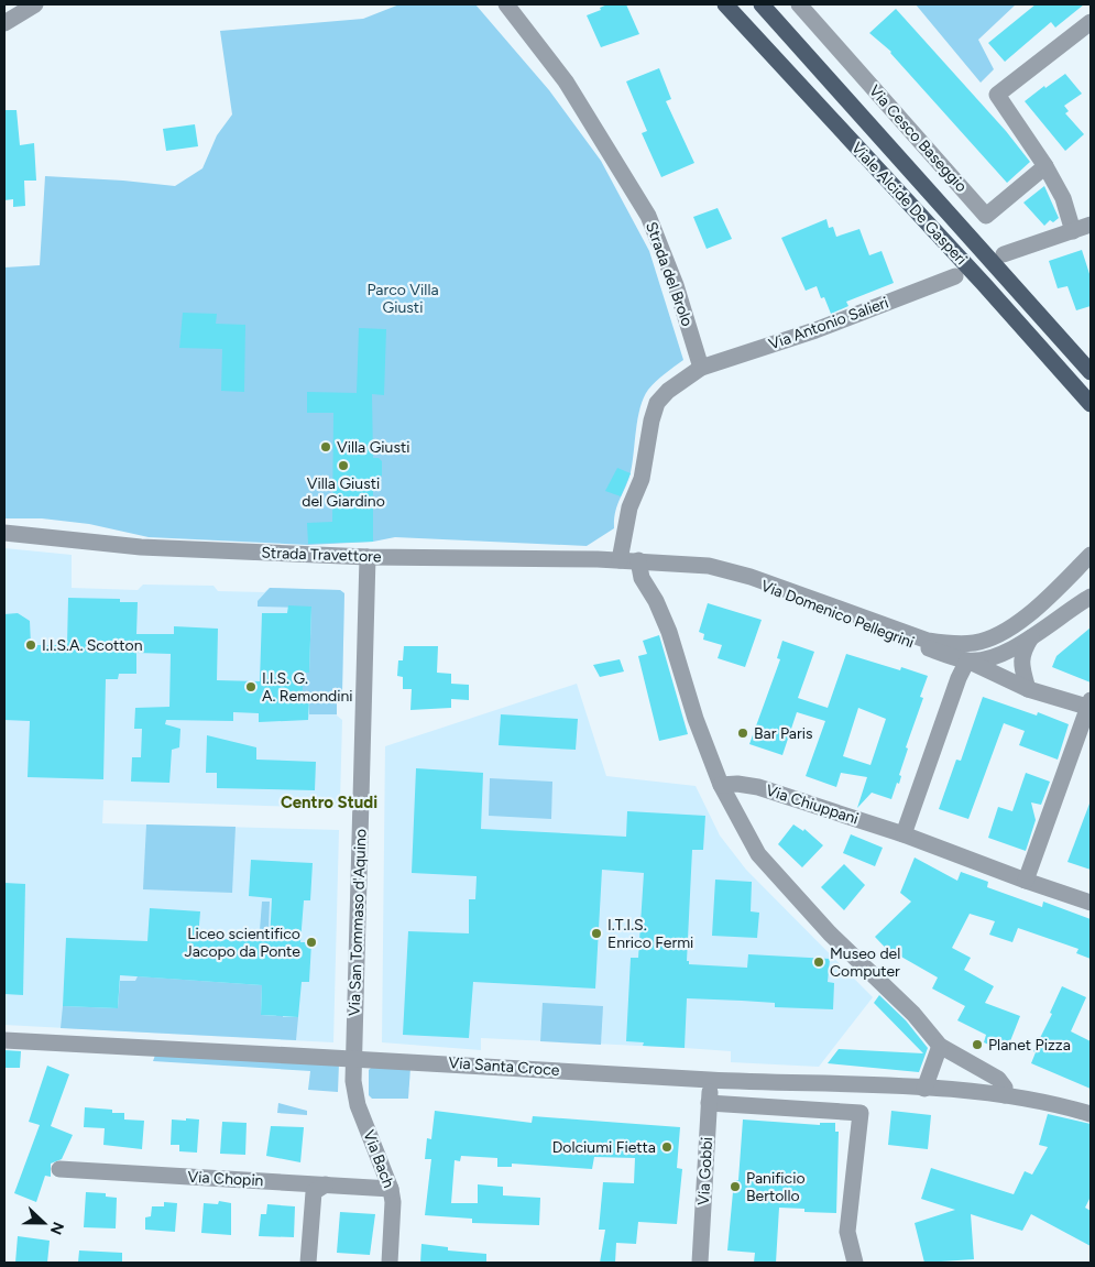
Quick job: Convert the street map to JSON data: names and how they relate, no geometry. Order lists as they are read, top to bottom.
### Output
{
  "streets": {
    "main road": ["Viale Alcide De Gasperi"],
    "street": [
      "Via Cesco Baseggio",
      "Strada del Brolo",
      "Via Antonio Salieri",
      "Strada Travettore",
      "Via Domenico Pellegrini",
      "Via Chiuppani",
      "Via San Tommaso d'Aquino",
      "Via Santa Croce",
      "Via Bach",
      "Via Gobbi",
      "Via Chopin"
    ]
  },
  "crossings": [
    ["Strada del Brolo", "Via Antonio Salieri"],
    ["Strada Travettore", "Via Domenico Pellegrini"],
    ["Strada Travettore", "Via San Tommaso d'Aquino"],
    ["Via San Tommaso d'Aquino", "Via Santa Croce"],
    ["Via San Tommaso d'Aquino", "Via Bach"],
    ["Via Santa Croce", "Via Bach"],
    ["Via Santa Croce", "Via Gobbi"],
    ["Via Bach", "Via Chopin"]
  ],
  "districts": ["Centro Studi"],
  "parks": ["Parco Villa Giusti"],
  "places": [
    "Villa Giusti",
    "Villa Giusti del Giardino",
    "I.I.S.A. Scotton",
    "I.I.S. G. A. Remondini",
    "Bar Paris",
    "I.T.I.S. Enrico Fermi",
    "Liceo scientifico Jacopo da Ponte",
    "Museo del Computer",
    "Planet Pizza",
    "Dolciumi Fietta",
    "Panificio Bertollo"
  ],
  "north": "right"
}
